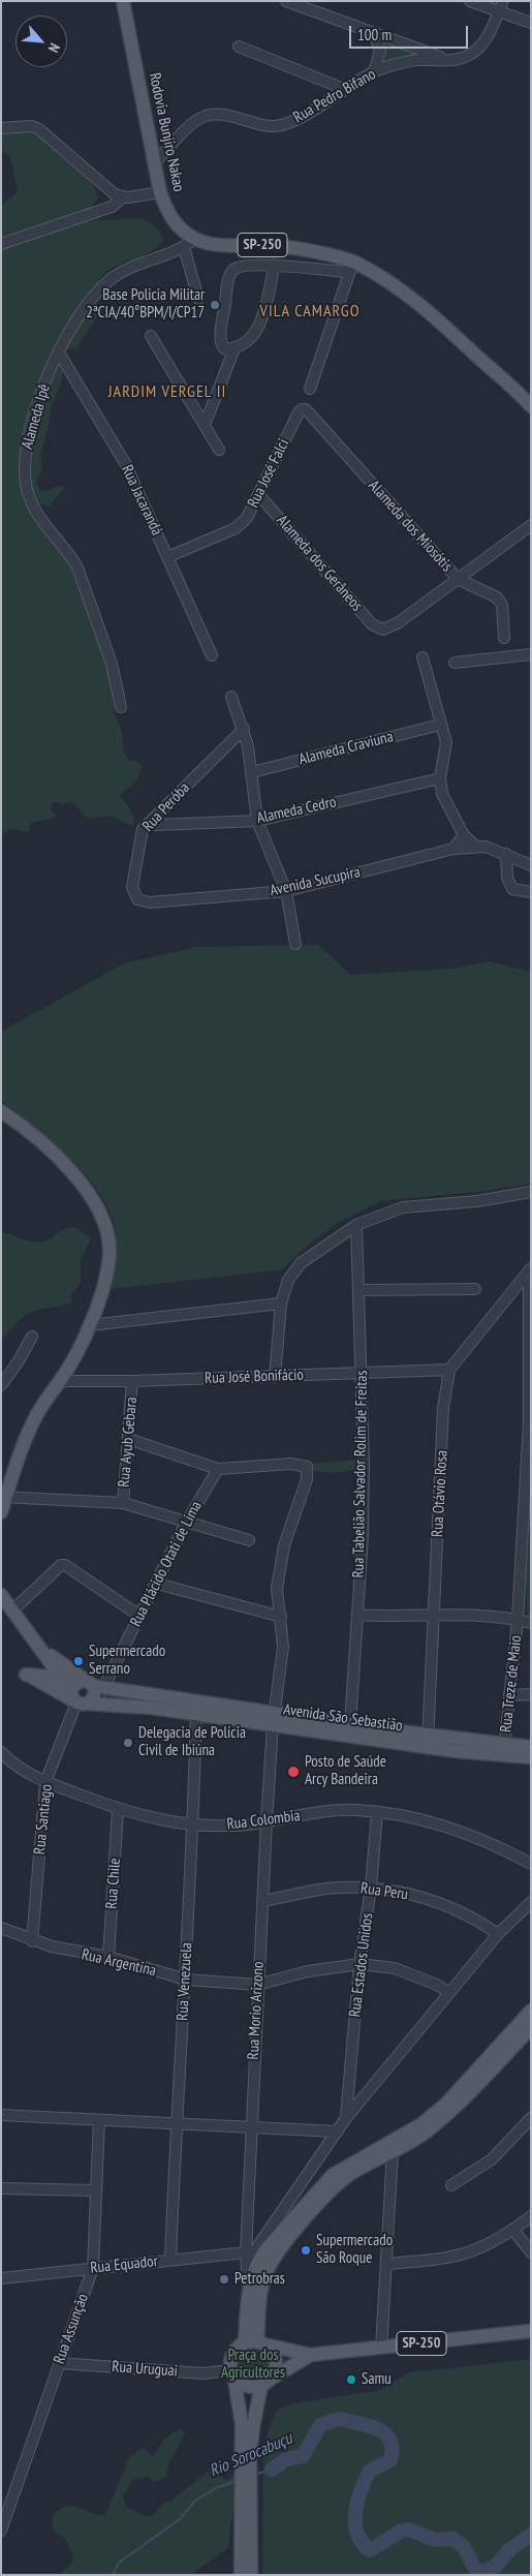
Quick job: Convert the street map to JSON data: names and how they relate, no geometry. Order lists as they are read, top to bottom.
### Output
{
  "streets": {
    "main road": ["Rodovia Bunjiro Nakao", "SP-250", "Avenida São Sebastião"],
    "street": [
      "Rua Pedro Bifano",
      "Alameda Ipê",
      "Rua José Falci",
      "Rua Jacarandá",
      "Alameda dos Miosótis",
      "Alameda dos Gerâneos",
      "Alameda Craviuna",
      "Rua Peróba",
      "Alameda Cedro",
      "Avenida Sucupira",
      "Rua José Bonifácio",
      "Rua Ayub Gebara",
      "Rua Tabelião Salvador Rolim de Freitas",
      "Rua Otávio Rosa",
      "Rua Plácido Otati de Lima",
      "Rua Treze de Maio",
      "Rua Santiago",
      "Rua Colombia",
      "Rua Chile",
      "Rua Peru",
      "Rua Argentina",
      "Rua Estados Unidos",
      "Rua Venezuela",
      "Rua Morio Arizono",
      "Rua Equador",
      "Rua Assunção",
      "Rua Uruguai"
    ]
  },
  "crossings": [
    ["Rua Pedro Bifano", "Rodovia Bunjiro Nakao"],
    ["Rodovia Bunjiro Nakao", "Alameda Ipê"],
    ["SP-250", "Rua Uruguai"],
    ["Alameda Ipê", "Rua Jacarandá"],
    ["Rua José Falci", "Rua Jacarandá"],
    ["Rua José Falci", "Alameda dos Miosótis"],
    ["Rua José Falci", "Alameda dos Gerâneos"],
    ["Alameda dos Miosótis", "Alameda dos Gerâneos"],
    ["Rua Peróba", "Alameda Cedro"],
    ["Rua Peróba", "Avenida Sucupira"],
    ["Rua José Bonifácio", "Rua Ayub Gebara"],
    ["Rua José Bonifácio", "Rua Tabelião Salvador Rolim de Freitas"],
    ["Rua José Bonifácio", "Rua Otávio Rosa"],
    ["Rua Tabelião Salvador Rolim de Freitas", "Avenida São Sebastião"],
    ["Rua Otávio Rosa", "Avenida São Sebastião"],
    ["Rua Plácido Otati de Lima", "Avenida São Sebastião"],
    ["Rua Plácido Otati de Lima", "Rua Morio Arizono"],
    ["Rua Treze de Maio", "Avenida São Sebastião"],
    ["Avenida São Sebastião", "Rua Santiago"],
    ["Avenida São Sebastião", "Rua Venezuela"],
    ["Avenida São Sebastião", "Rua Morio Arizono"],
    ["Rua Santiago", "Rua Colombia"],
    ["Rua Santiago", "Rua Argentina"],
    ["Rua Colombia", "Rua Chile"],
    ["Rua Colombia", "Rua Estados Unidos"],
    ["Rua Colombia", "Rua Venezuela"],
    ["Rua Colombia", "Rua Morio Arizono"],
    ["Rua Chile", "Rua Argentina"],
    ["Rua Peru", "Rua Estados Unidos"],
    ["Rua Peru", "Rua Morio Arizono"],
    ["Rua Argentina", "Rua Estados Unidos"],
    ["Rua Argentina", "Rua Venezuela"],
    ["Rua Argentina", "Rua Morio Arizono"],
    ["Rua Venezuela", "Rua Equador"],
    ["Rua Morio Arizono", "Rua Equador"],
    ["Rua Equador", "Rua Assunção"],
    ["Rua Assunção", "Rua Uruguai"]
  ],
  "districts": ["VILA CAMARGO", "JARDIM VERGEL II"],
  "water": ["Rio Sorocabuçu"],
  "parks": ["Praça dos Agricultores"],
  "places": [
    "Base Policia Militar 2ªCIA/40°BPM/I/CP17",
    "Supermercado Serrano",
    "Delegacia de Polícia Civil de Ibiúna",
    "Posto de Saúde Arcy Bandeira",
    "Supermercado São Roque",
    "Petrobras",
    "Samu"
  ],
  "scale_bar": "100 m",
  "north": "bottom right"
}
